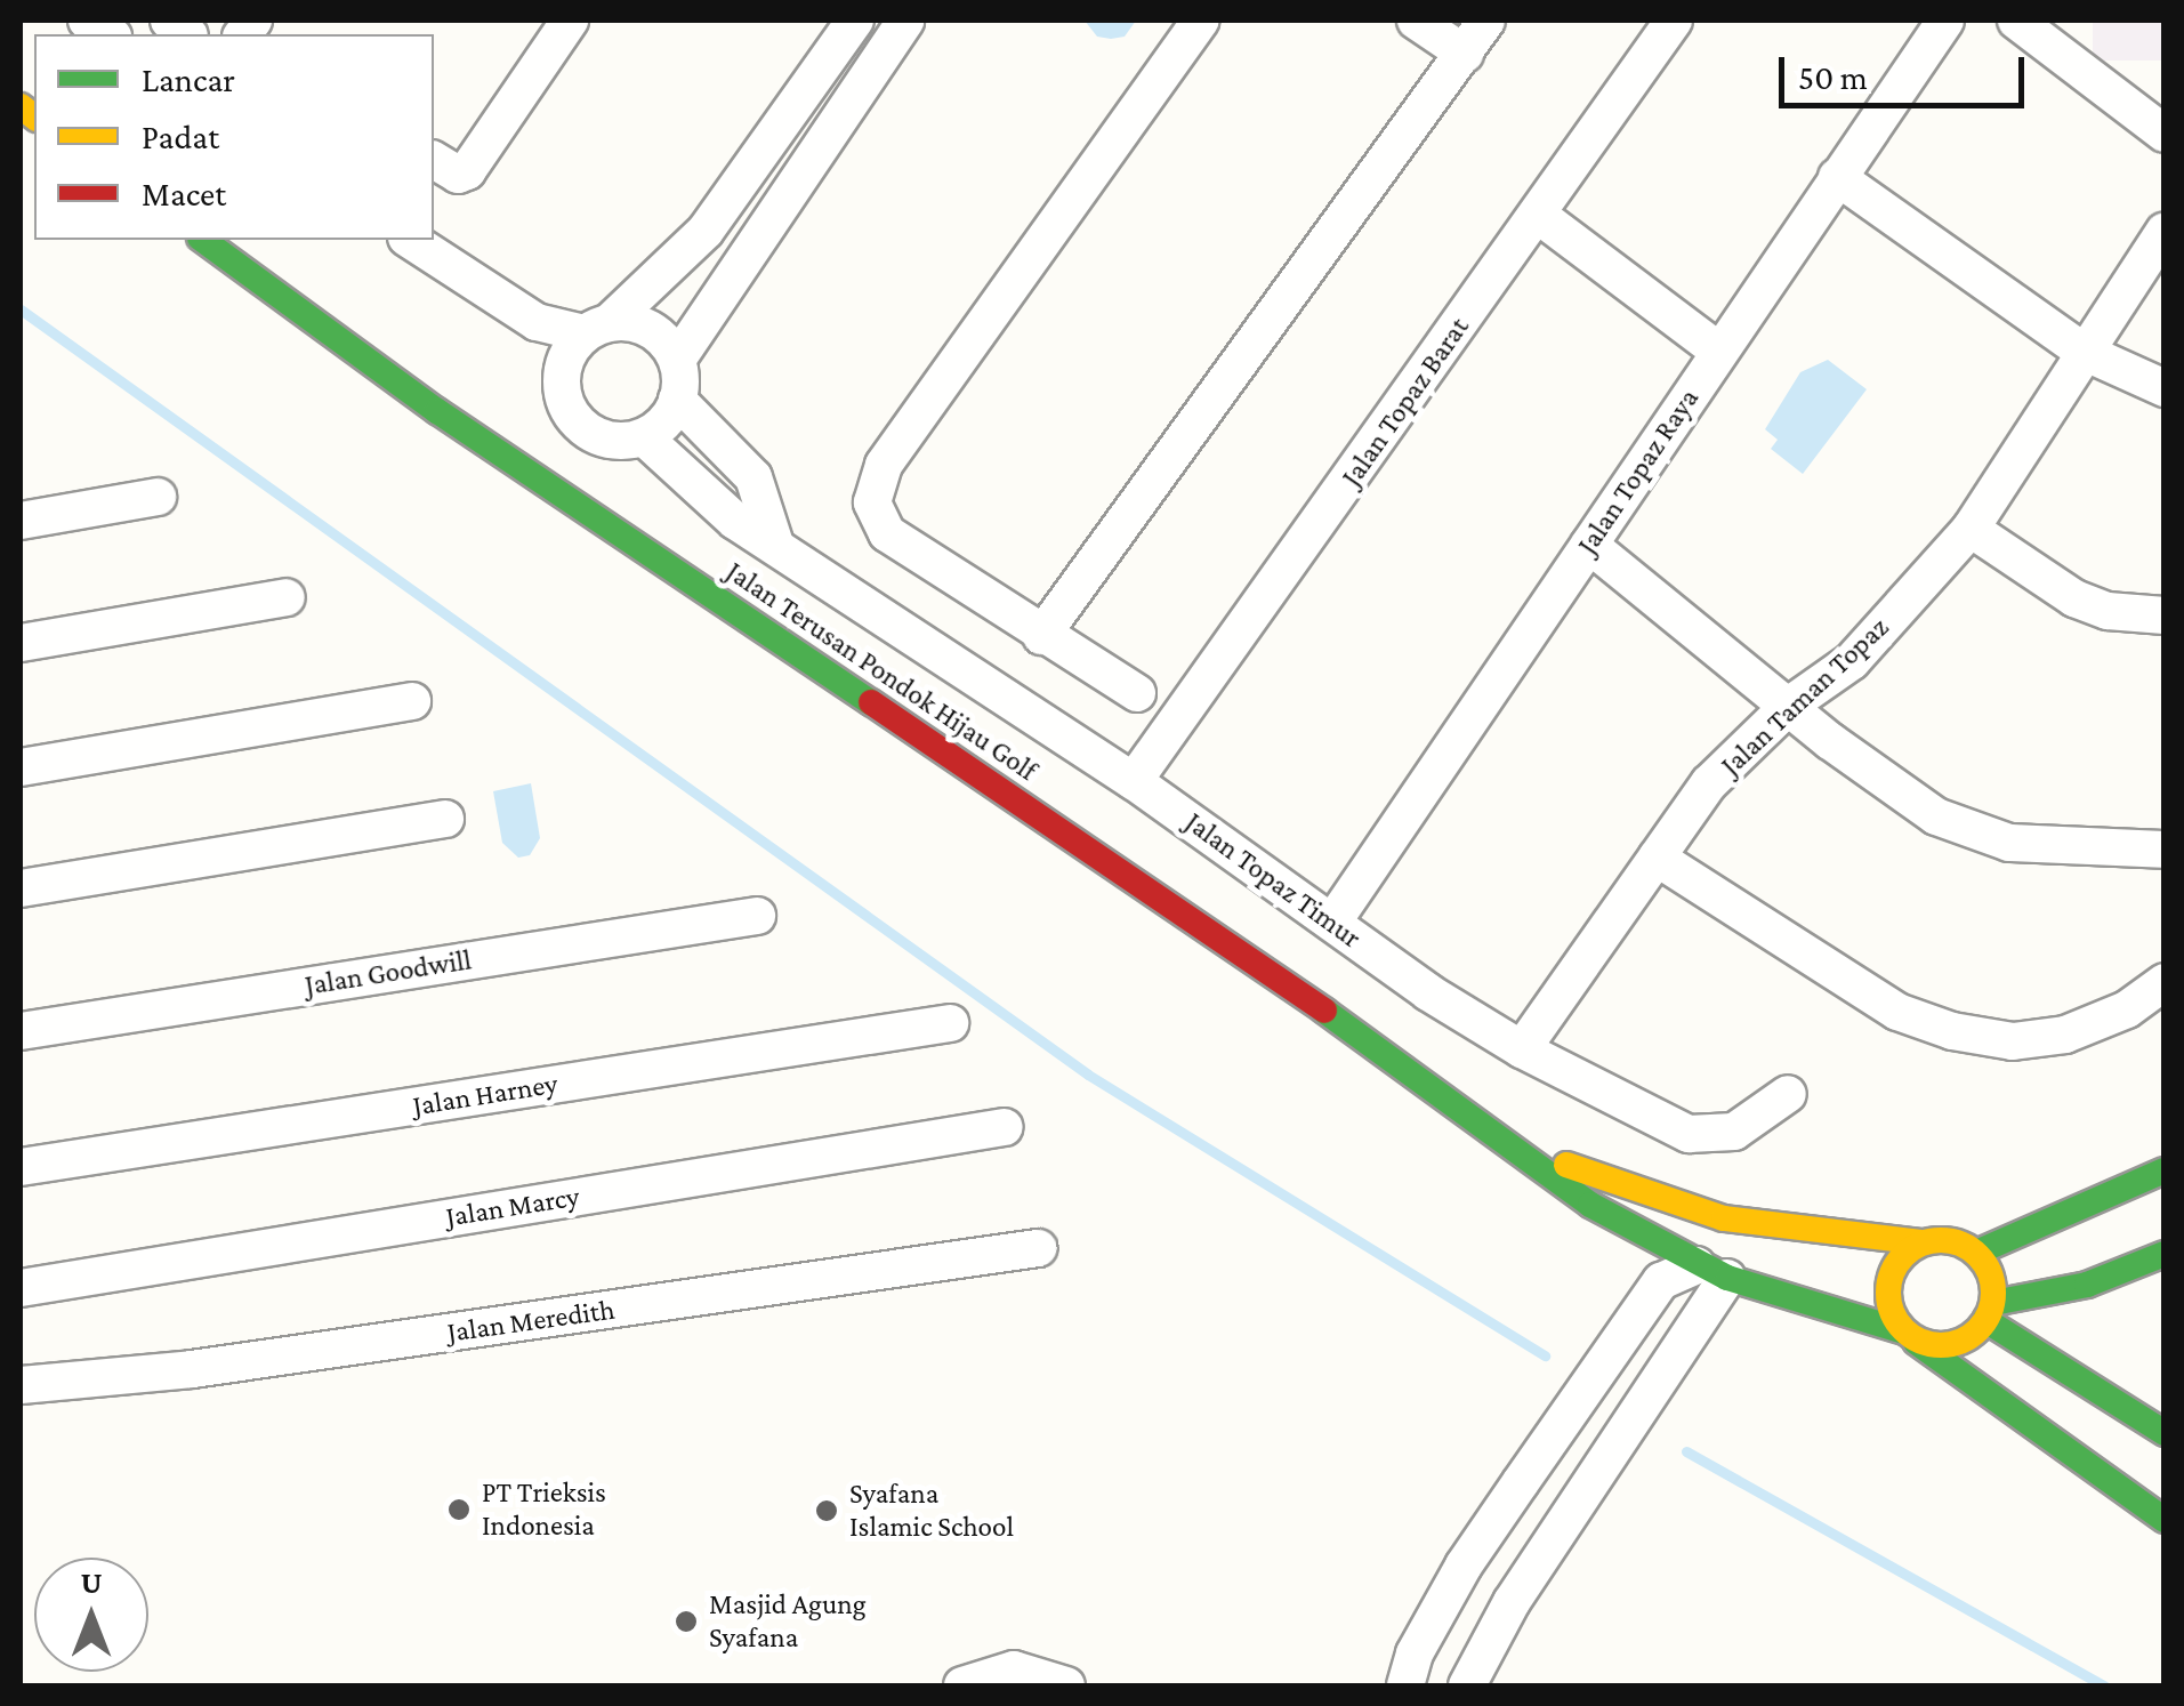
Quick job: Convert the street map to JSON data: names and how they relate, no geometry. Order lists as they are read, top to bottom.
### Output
{
  "streets": {
    "main road": ["Jalan Terusan Pondok Hijau Golf"],
    "street": [
      "Jalan Topaz Barat",
      "Jalan Topaz Raya",
      "Jalan Taman Topaz",
      "Jalan Topaz Timur",
      "Jalan Goodwill",
      "Jalan Harney",
      "Jalan Marcy",
      "Jalan Meredith"
    ]
  },
  "crossings": [
    ["Jalan Topaz Barat", "Jalan Topaz Timur"],
    ["Jalan Topaz Raya", "Jalan Topaz Timur"],
    ["Jalan Taman Topaz", "Jalan Topaz Timur"]
  ],
  "places": ["PT Trieksis Indonesia", "Syafana Islamic School", "Masjid Agung Syafana"],
  "legend": ["Lancar", "Padat", "Macet"],
  "scale_bar": "50 m",
  "north": "top"
}
